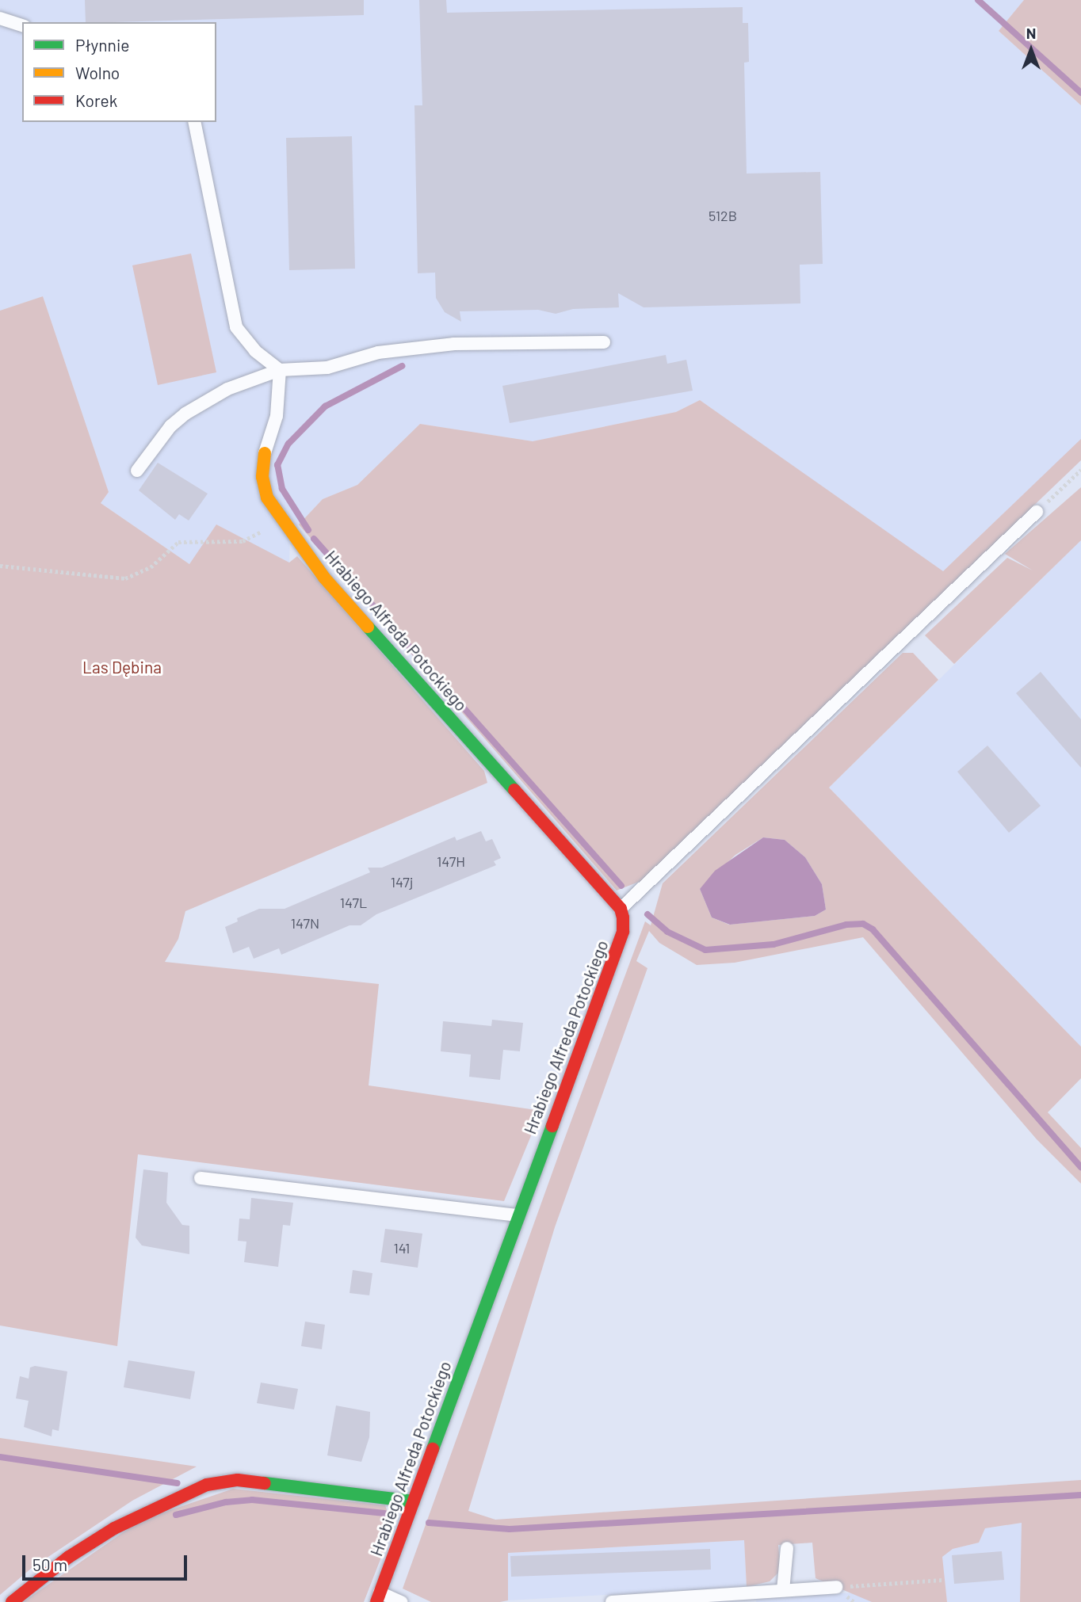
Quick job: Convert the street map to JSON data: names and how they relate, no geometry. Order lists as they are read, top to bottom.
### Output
{
  "streets": {
    "street": ["Hrabiego Alfreda Potockiego"]
  },
  "parks": ["Las Dębina"],
  "house_numbers": [
    "512B",
    "147H",
    "147j",
    "147L",
    "147N",
    "141"
  ],
  "legend": ["Płynnie", "Wolno", "Korek"],
  "scale_bar": "50 m",
  "north": "top"
}
